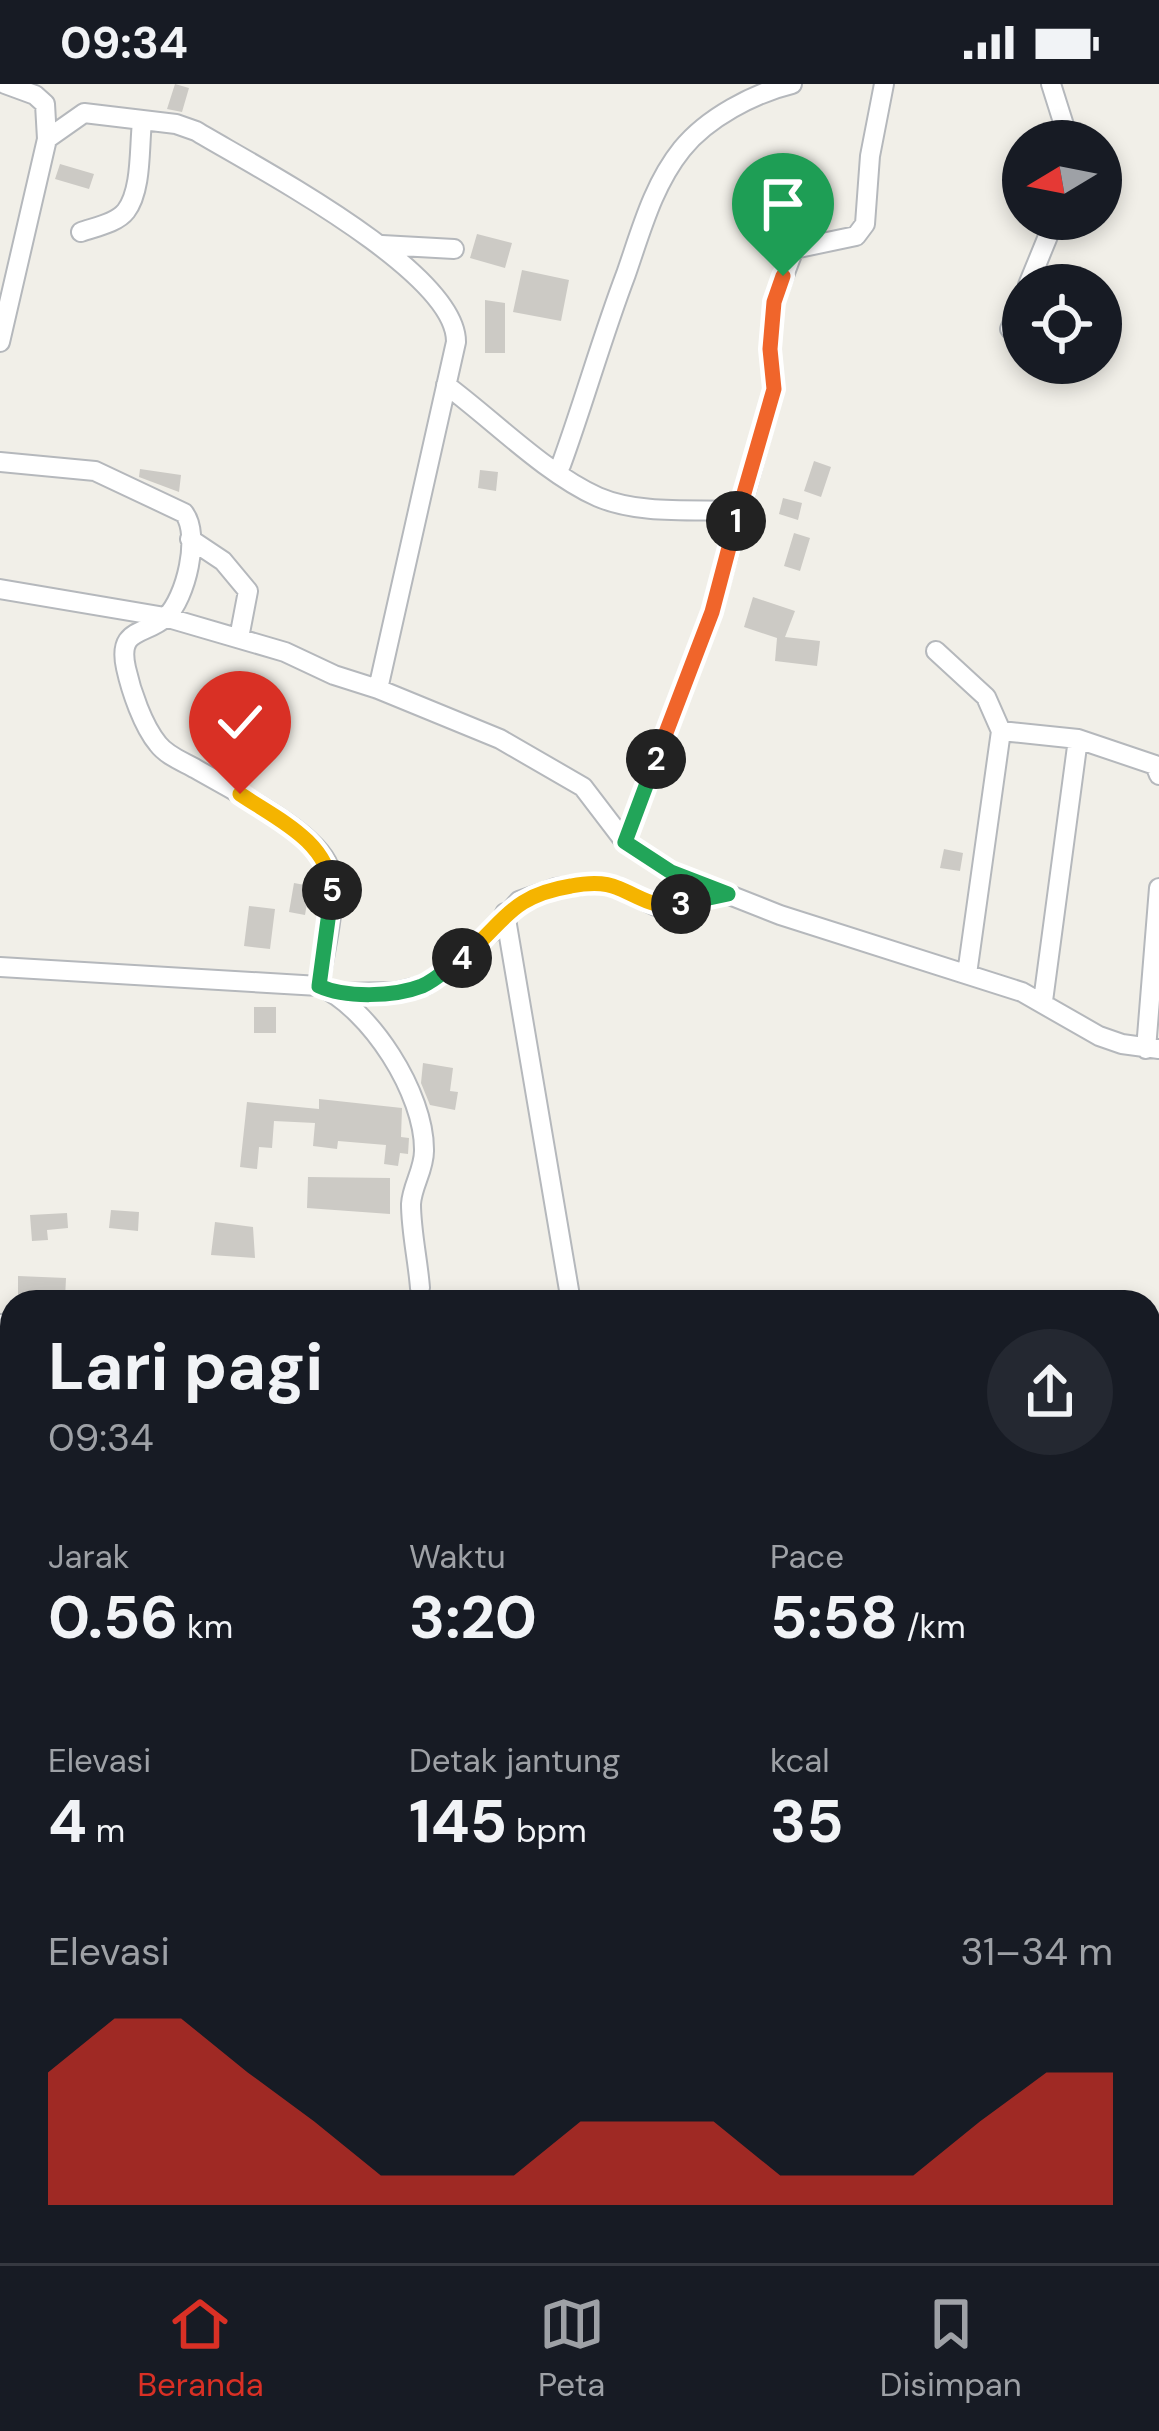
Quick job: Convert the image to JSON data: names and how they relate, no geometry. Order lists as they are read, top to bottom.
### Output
{
  "north": "left",
  "page": {
    "status": "09:34",
    "pins": [
      "1",
      "2",
      "5",
      "3",
      "4"
    ],
    "heading": ["Lari pagi", "09:34"],
    "stats": [
      ["Jarak", "0.56 km"],
      ["Waktu", "3:20"],
      ["Pace", "5:58 /km"],
      ["Elevasi", "4 m"],
      ["Detak jantung", "145 bpm"],
      ["kcal", "35"]
    ],
    "chart": ["Elevasi", "31–34 m"],
    "tabs": ["Beranda", "Peta", "Disimpan"]
  }
}
